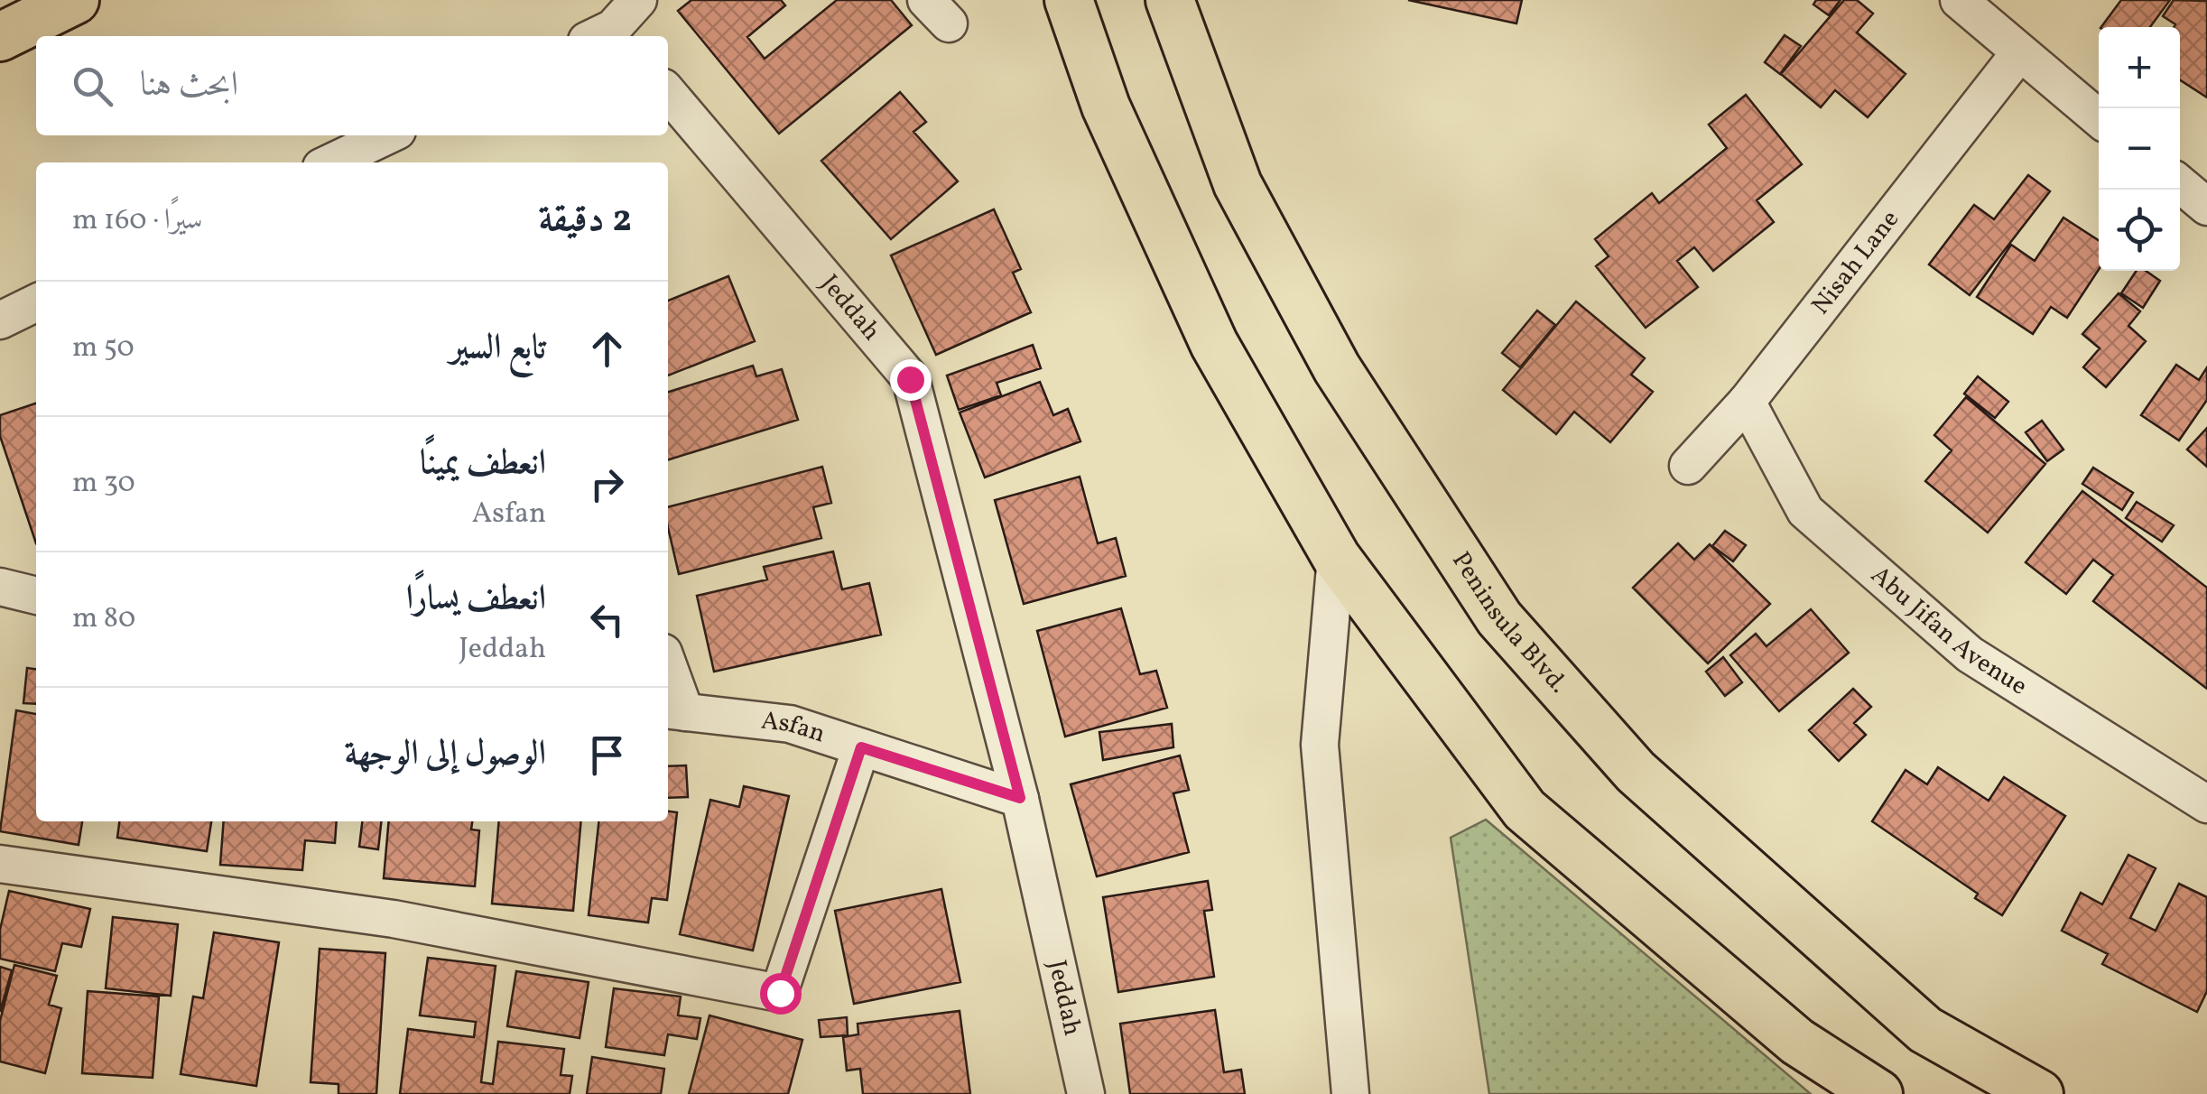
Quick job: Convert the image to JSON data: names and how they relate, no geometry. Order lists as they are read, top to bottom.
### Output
{
  "streets": {
    "main road": ["Peninsula Blvd."],
    "street": [
      "Nisah Lane",
      "Jeddah",
      "Abu Jifan Avenue",
      "Asfan"
    ]
  },
  "crossings": [
    ["Nisah Lane", "Abu Jifan Avenue"],
    ["Jeddah", "Asfan"]
  ],
  "page": {
    "map_buttons": ["+", "−"],
    "search": "ابحث هنا",
    "heading": ["2 دقيقة", "سيرًا · 160 m"],
    "list": [
      ["تابع السير", "50 m"],
      ["انعطف يمينًا", "Asfan", "30 m"],
      ["انعطف يسارًا", "Jeddah", "80 m"],
      "الوصول إلى الوجهة"
    ]
  }
}
